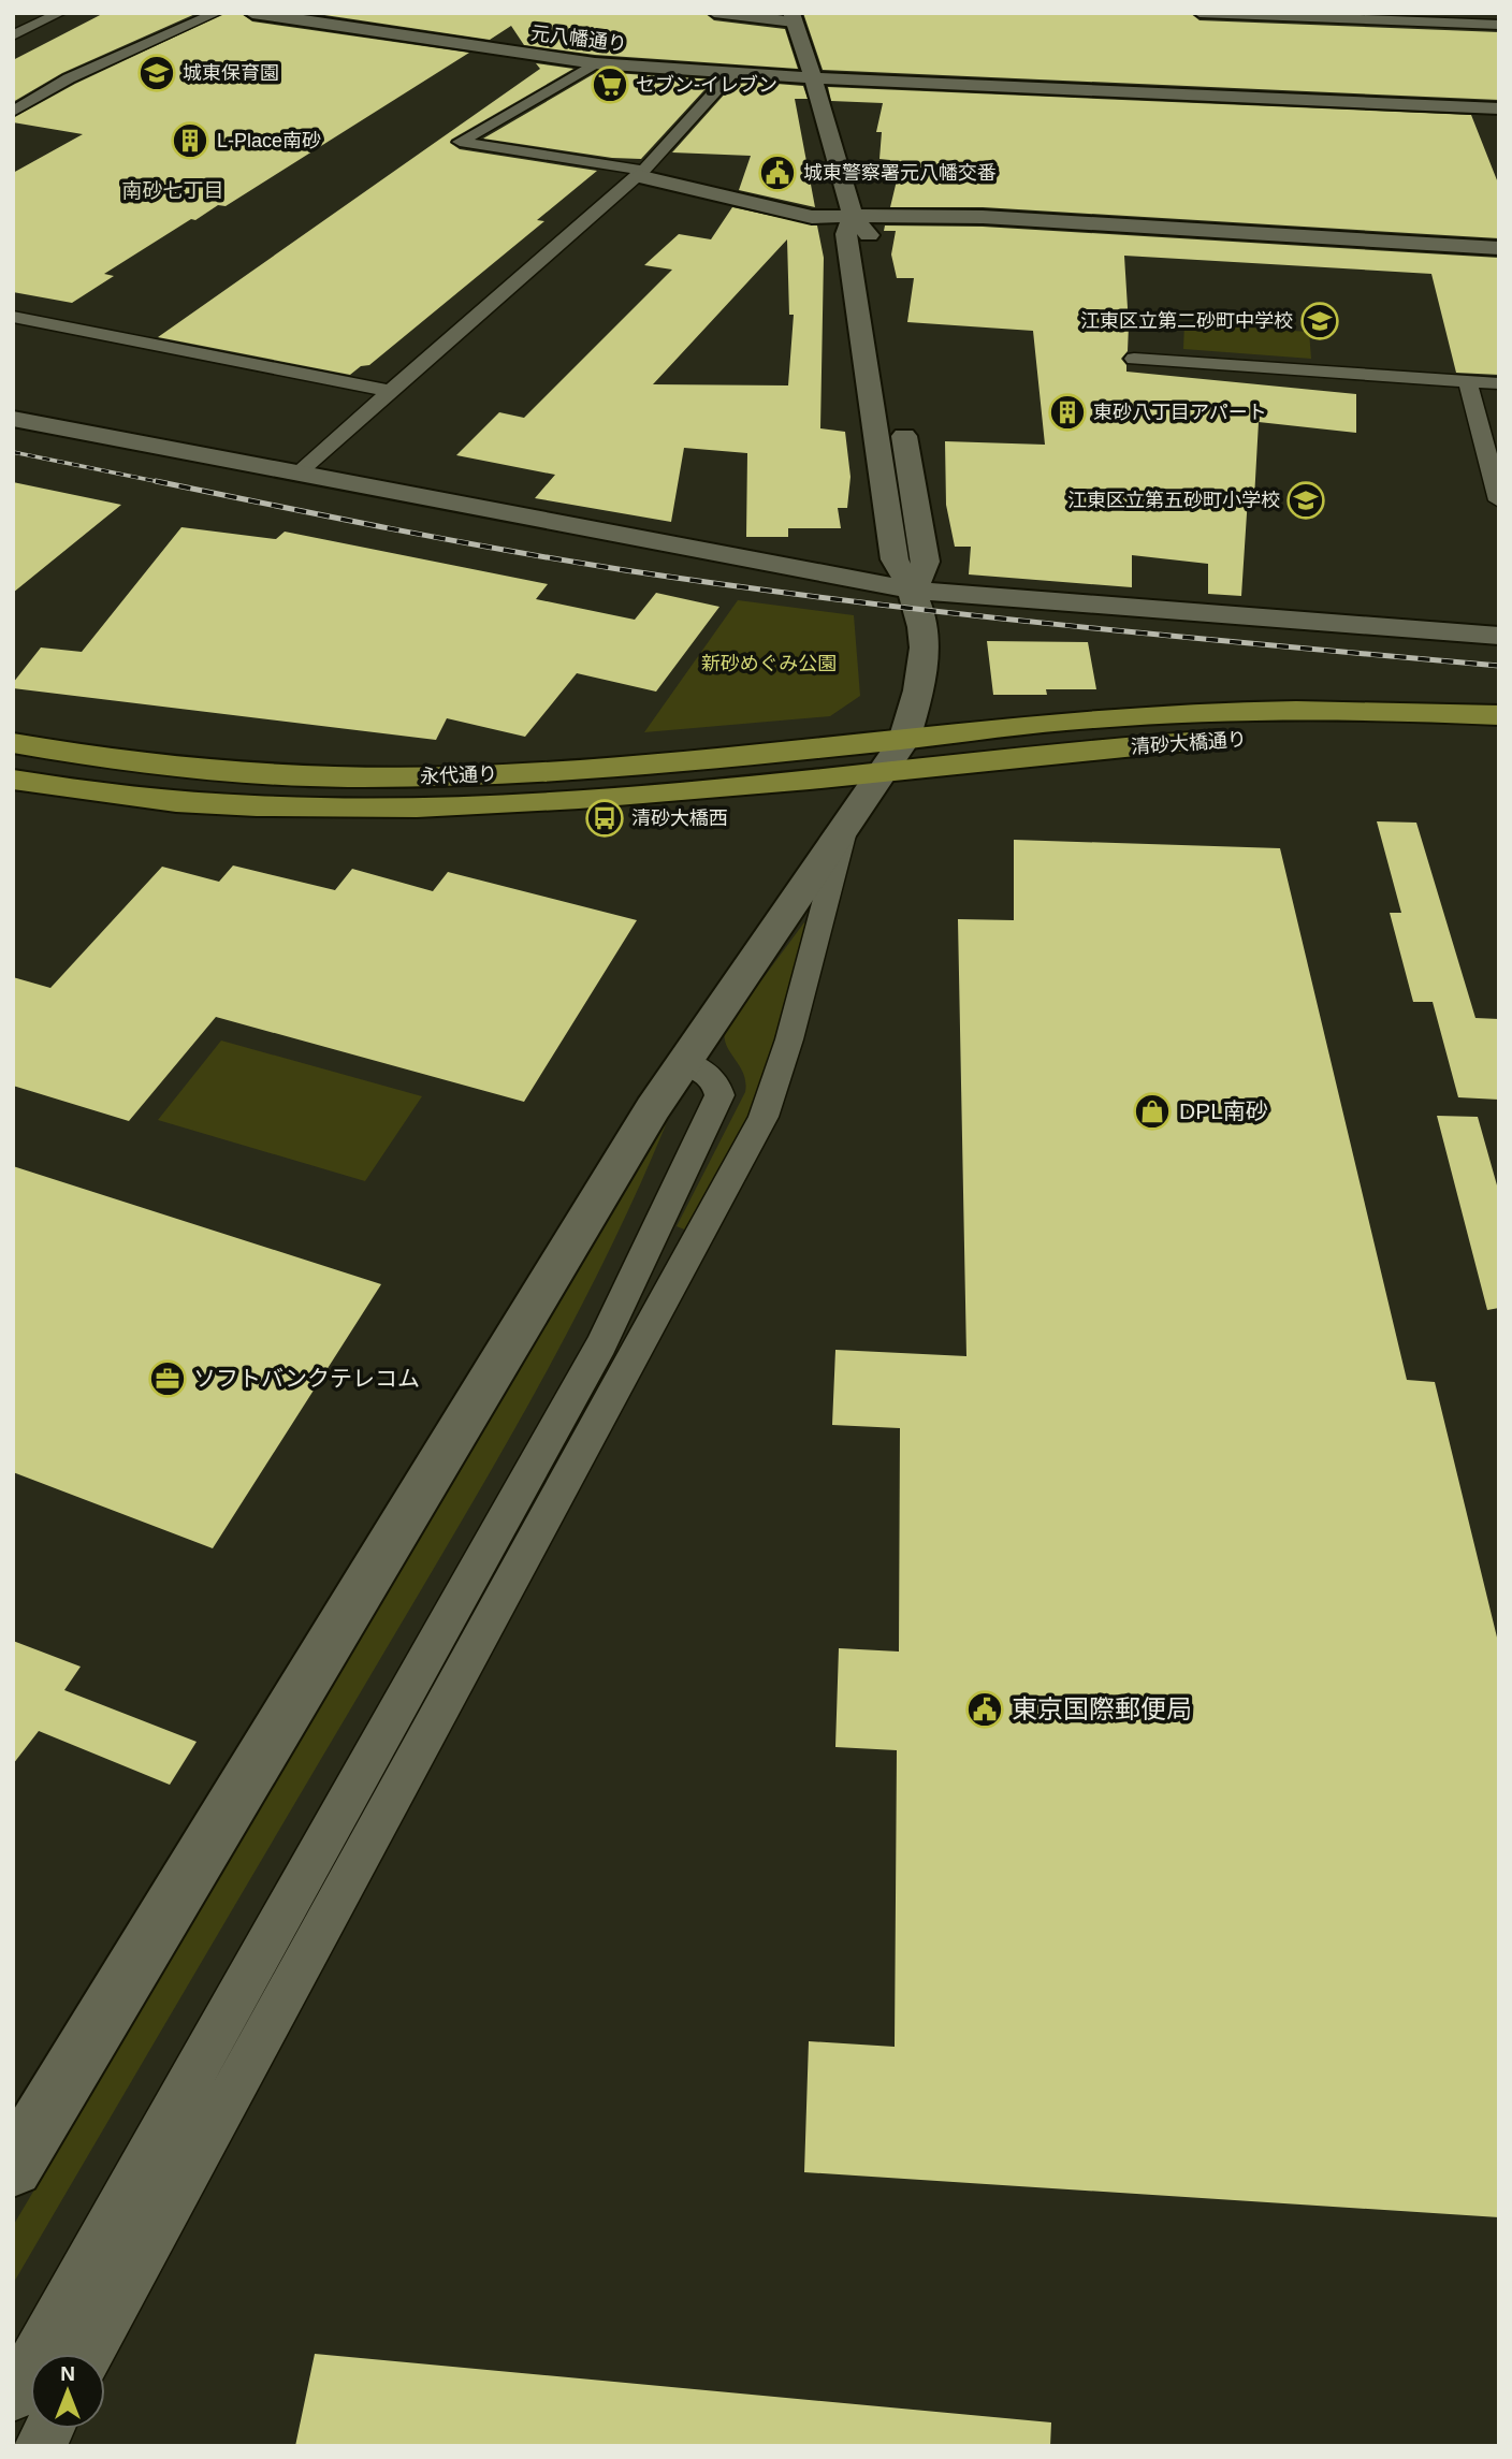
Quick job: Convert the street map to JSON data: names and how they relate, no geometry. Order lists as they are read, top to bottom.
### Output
{
  "streets": {
    "main road": ["清砂大橋通り", "永代通り"],
    "street": ["元八幡通り"]
  },
  "crossings": [
    ["清砂大橋通り", "永代通り"]
  ],
  "districts": ["南砂七丁目"],
  "parks": ["新砂めぐみ公園"],
  "places": {
    "school or university": ["城東保育園", "江東区立第二砂町中学校", "江東区立第五砂町小学校"],
    "supermarket": ["セブン-イレブン"],
    "building": ["L-Place南砂", "東砂八丁目アパート"],
    "public building": ["城東警察署元八幡交番", "東京国際郵便局"],
    "bus stop": ["清砂大橋西"],
    "shop": ["DPL南砂"],
    "office": ["ソフトバンクテレコム"]
  },
  "north": "top"
}
